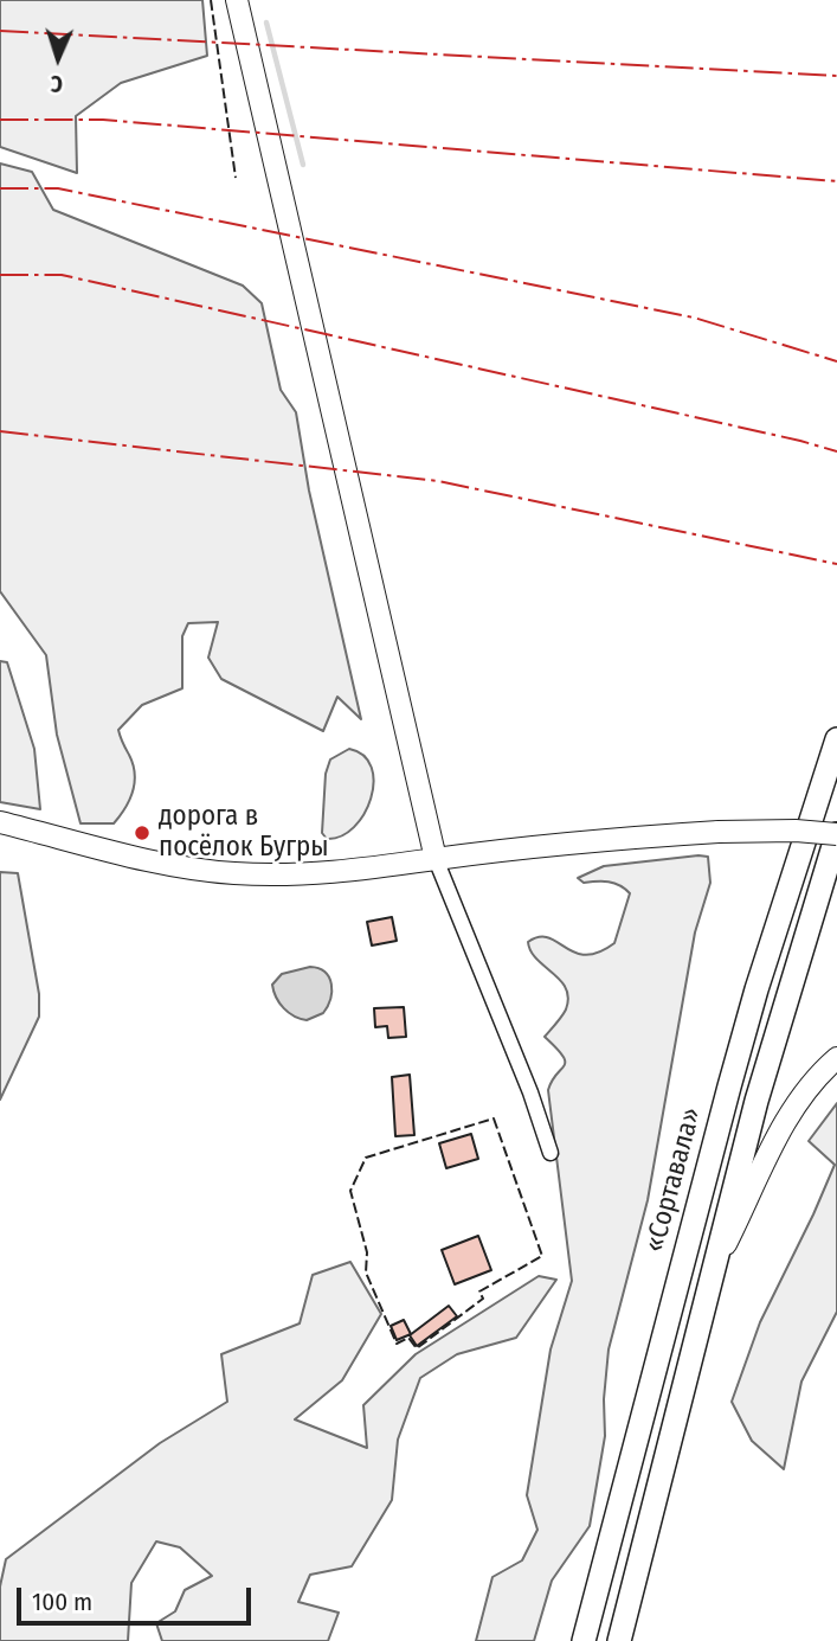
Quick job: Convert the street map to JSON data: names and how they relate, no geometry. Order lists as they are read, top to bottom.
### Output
{
  "streets": {
    "highway": ["«Сортавала»"]
  },
  "places": ["дорога в посёлок Бугры"],
  "scale_bar": "100 m",
  "north": "bottom"
}
